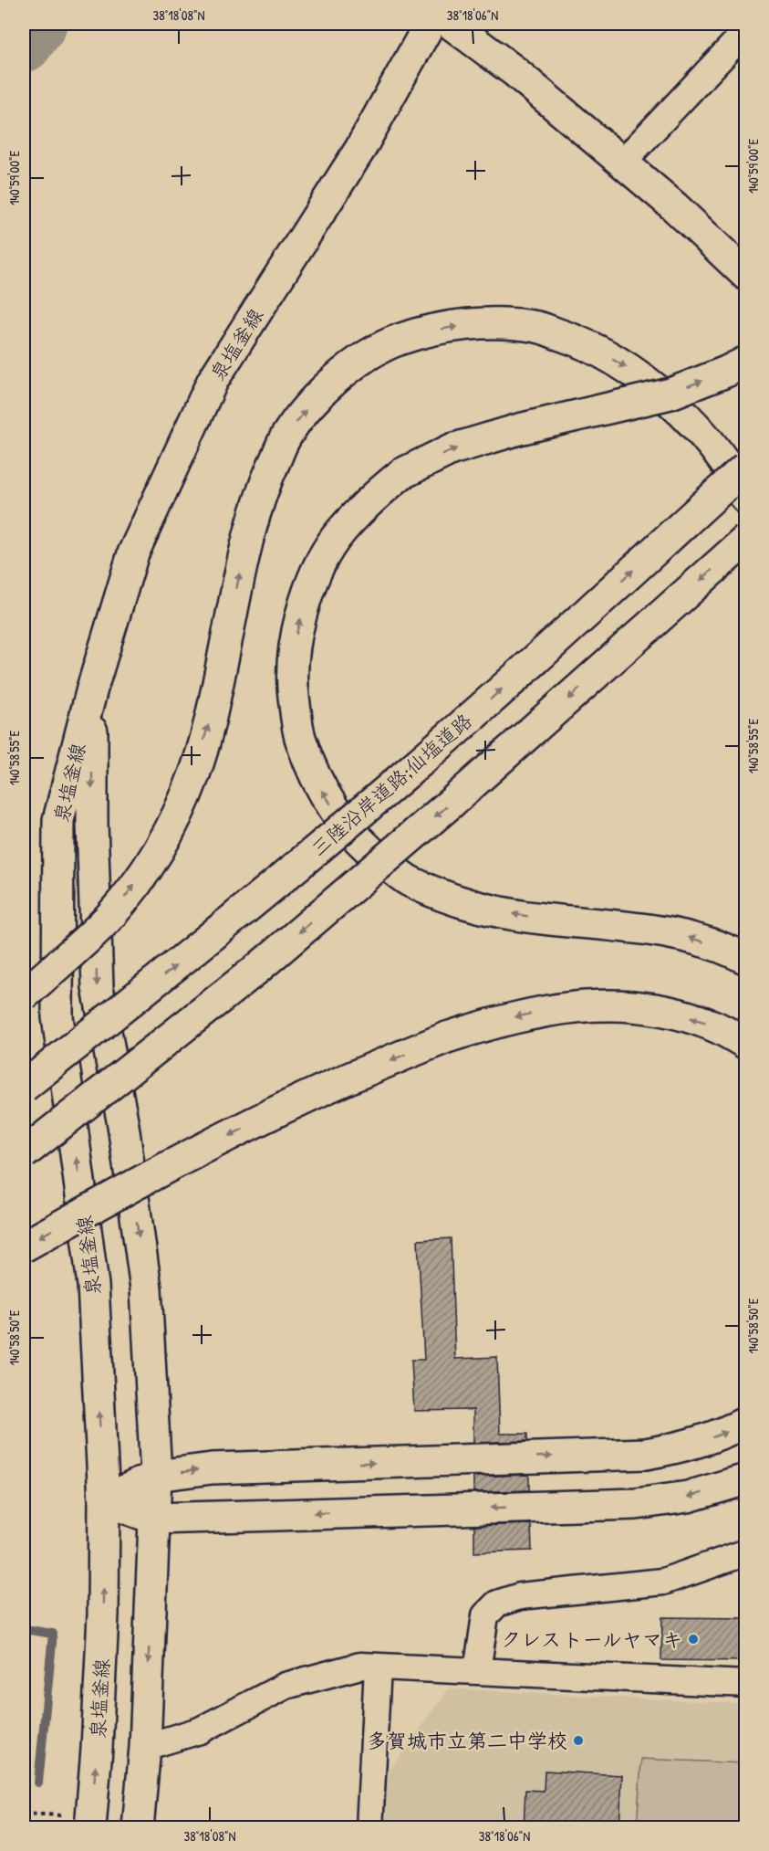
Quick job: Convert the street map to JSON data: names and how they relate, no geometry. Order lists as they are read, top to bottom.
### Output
{
  "streets": {
    "main road": ["泉塩釜線", "三陸沿岸道路;仙塩道路"]
  },
  "places": ["クレストールヤマキ", "多賀城市立第二中学校"],
  "coordinates": [
    "38°18'08\"N",
    "38°18'06\"N",
    "140°59'00\"E",
    "140°58'55\"E",
    "140°58'50\"E"
  ]
}
